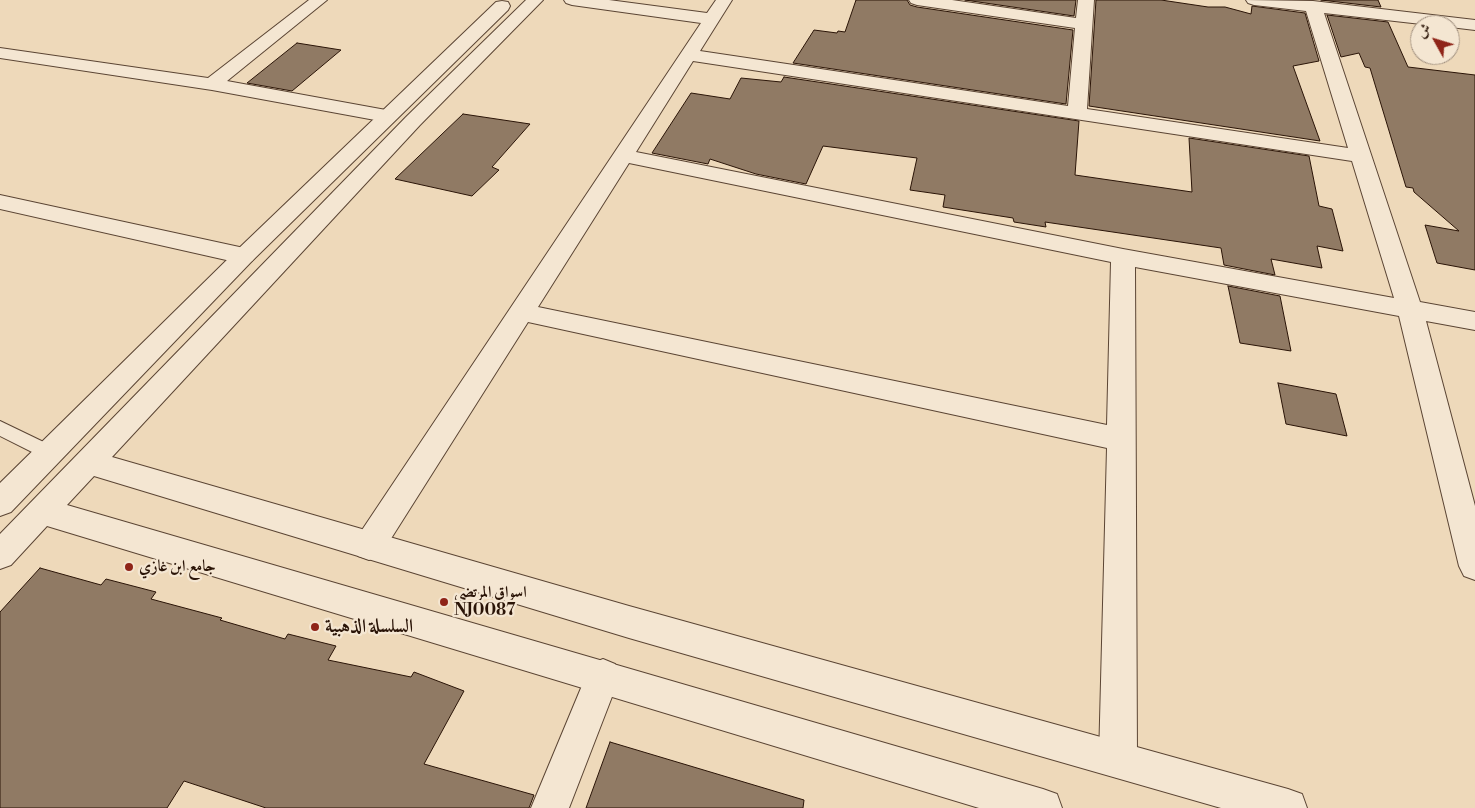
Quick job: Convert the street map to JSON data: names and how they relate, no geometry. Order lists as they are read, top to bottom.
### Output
{
  "places": ["جامع ابن غازي", "اسواق المرتضى NJ0087", "السلسلة الذهبية"],
  "north": "top left"
}
